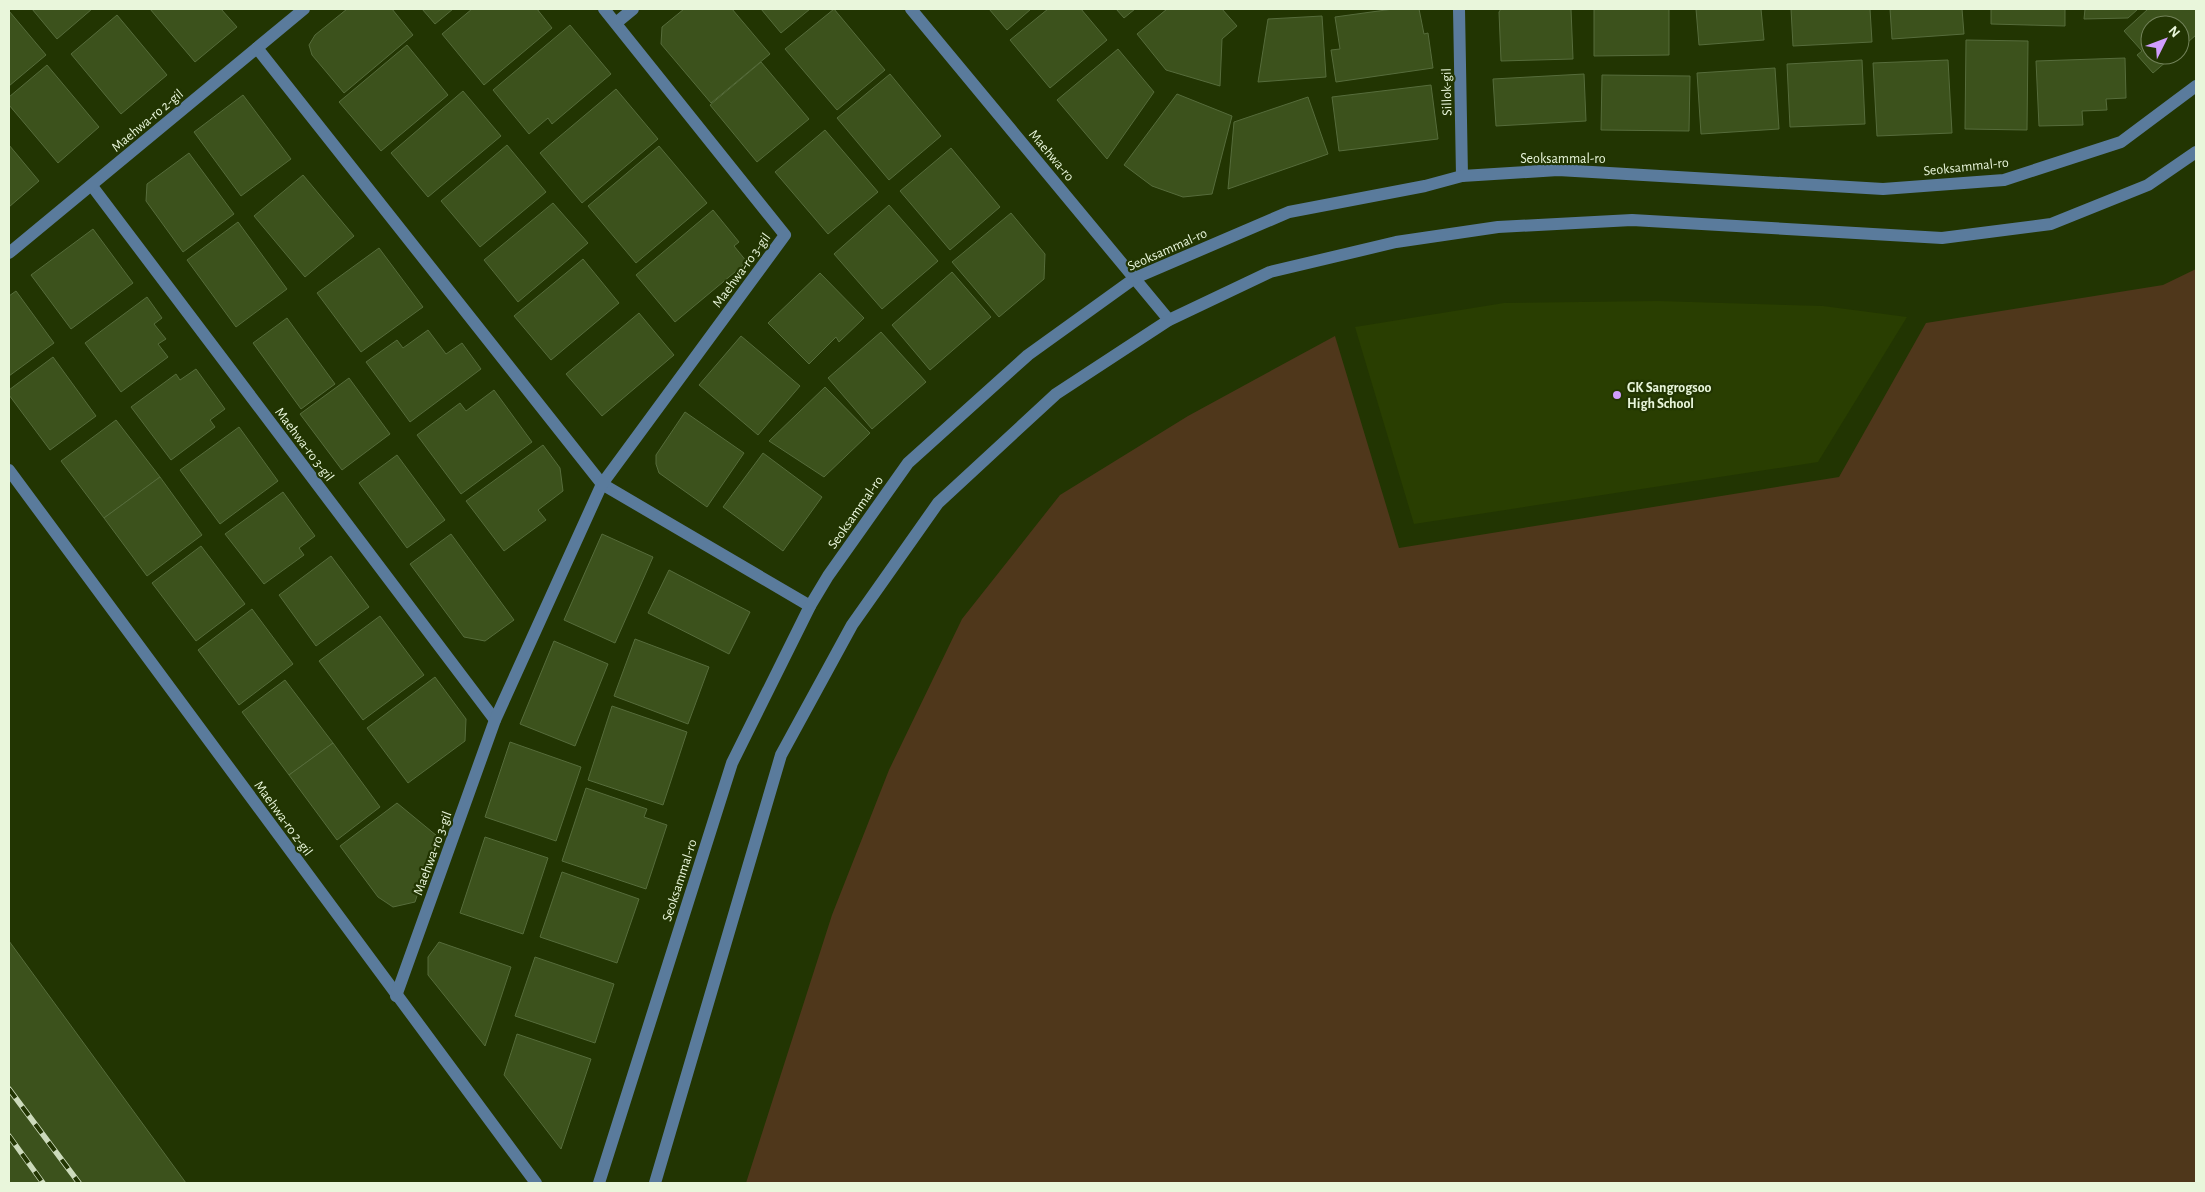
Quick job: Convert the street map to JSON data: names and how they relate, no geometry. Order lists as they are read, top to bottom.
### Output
{
  "streets": {
    "street": [
      "Sillok-gil",
      "Maehwa-ro 2-gil",
      "Maehwa-ro",
      "Seoksammal-ro",
      "Maehwa-ro 3-gil"
    ]
  },
  "crossings": [
    ["Sillok-gil", "Seoksammal-ro"],
    ["Maehwa-ro 2-gil", "Maehwa-ro 3-gil"],
    ["Maehwa-ro", "Seoksammal-ro"]
  ],
  "places": ["GK Sangrogsoo High School"],
  "north": "top right"
}
